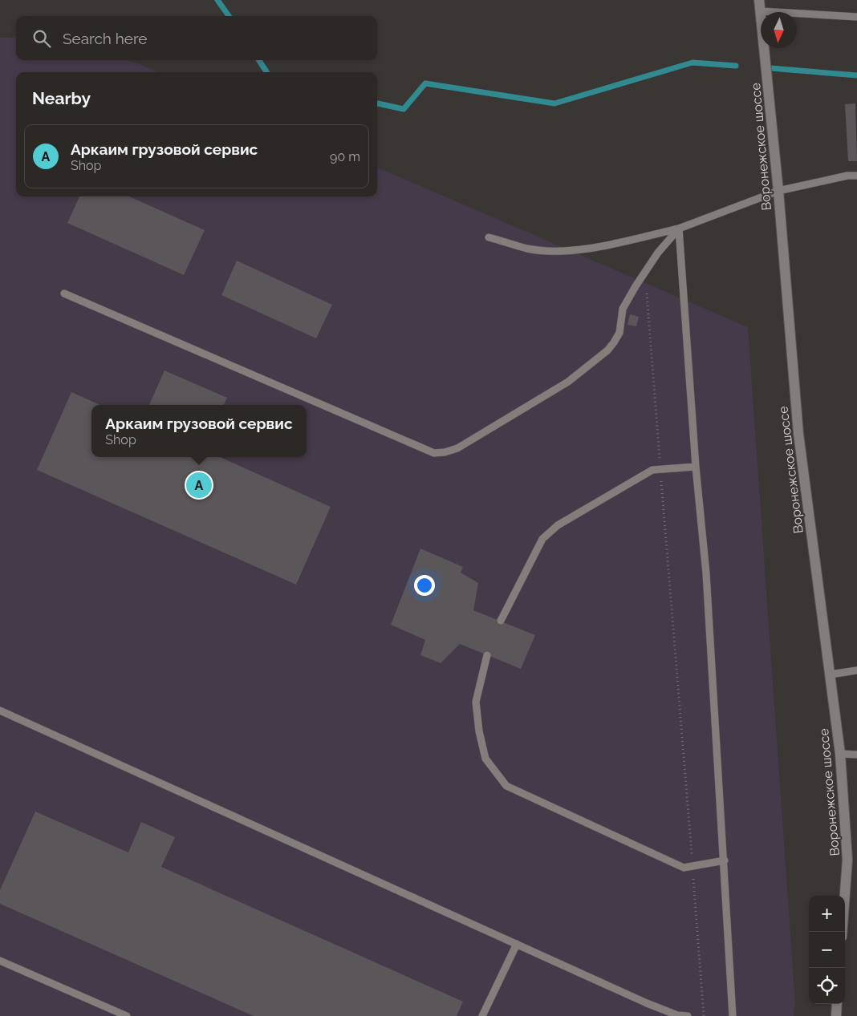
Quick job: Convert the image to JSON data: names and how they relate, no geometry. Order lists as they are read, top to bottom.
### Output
{
  "streets": {
    "main road": ["Воронежское шоссе"]
  },
  "north": "bottom",
  "page": {
    "search": "Search here",
    "heading": "Nearby",
    "list": [
      {
        "mark": "A",
        "name": "Аркаим грузовой сервис",
        "note": "Shop",
        "value": "90 m"
      }
    ],
    "popup": ["Аркаим грузовой сервис", "Shop"],
    "pins": "A",
    "map_buttons": ["+", "−"]
  }
}
